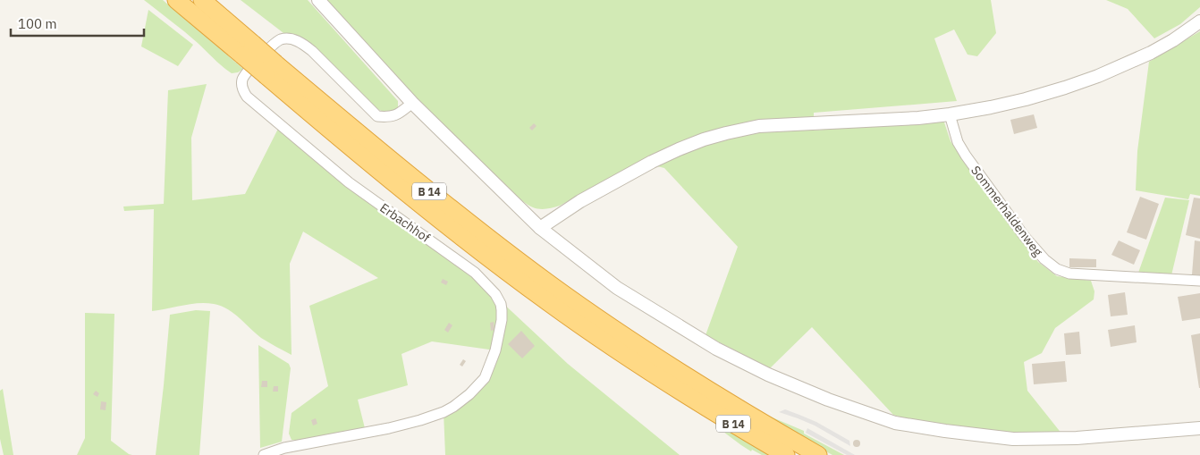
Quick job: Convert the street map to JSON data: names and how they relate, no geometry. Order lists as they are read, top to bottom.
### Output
{
  "streets": {
    "highway": ["B 14"],
    "street": ["Sommerhaldenweg", "Erbachhof"]
  },
  "scale_bar": "100 m"
}
